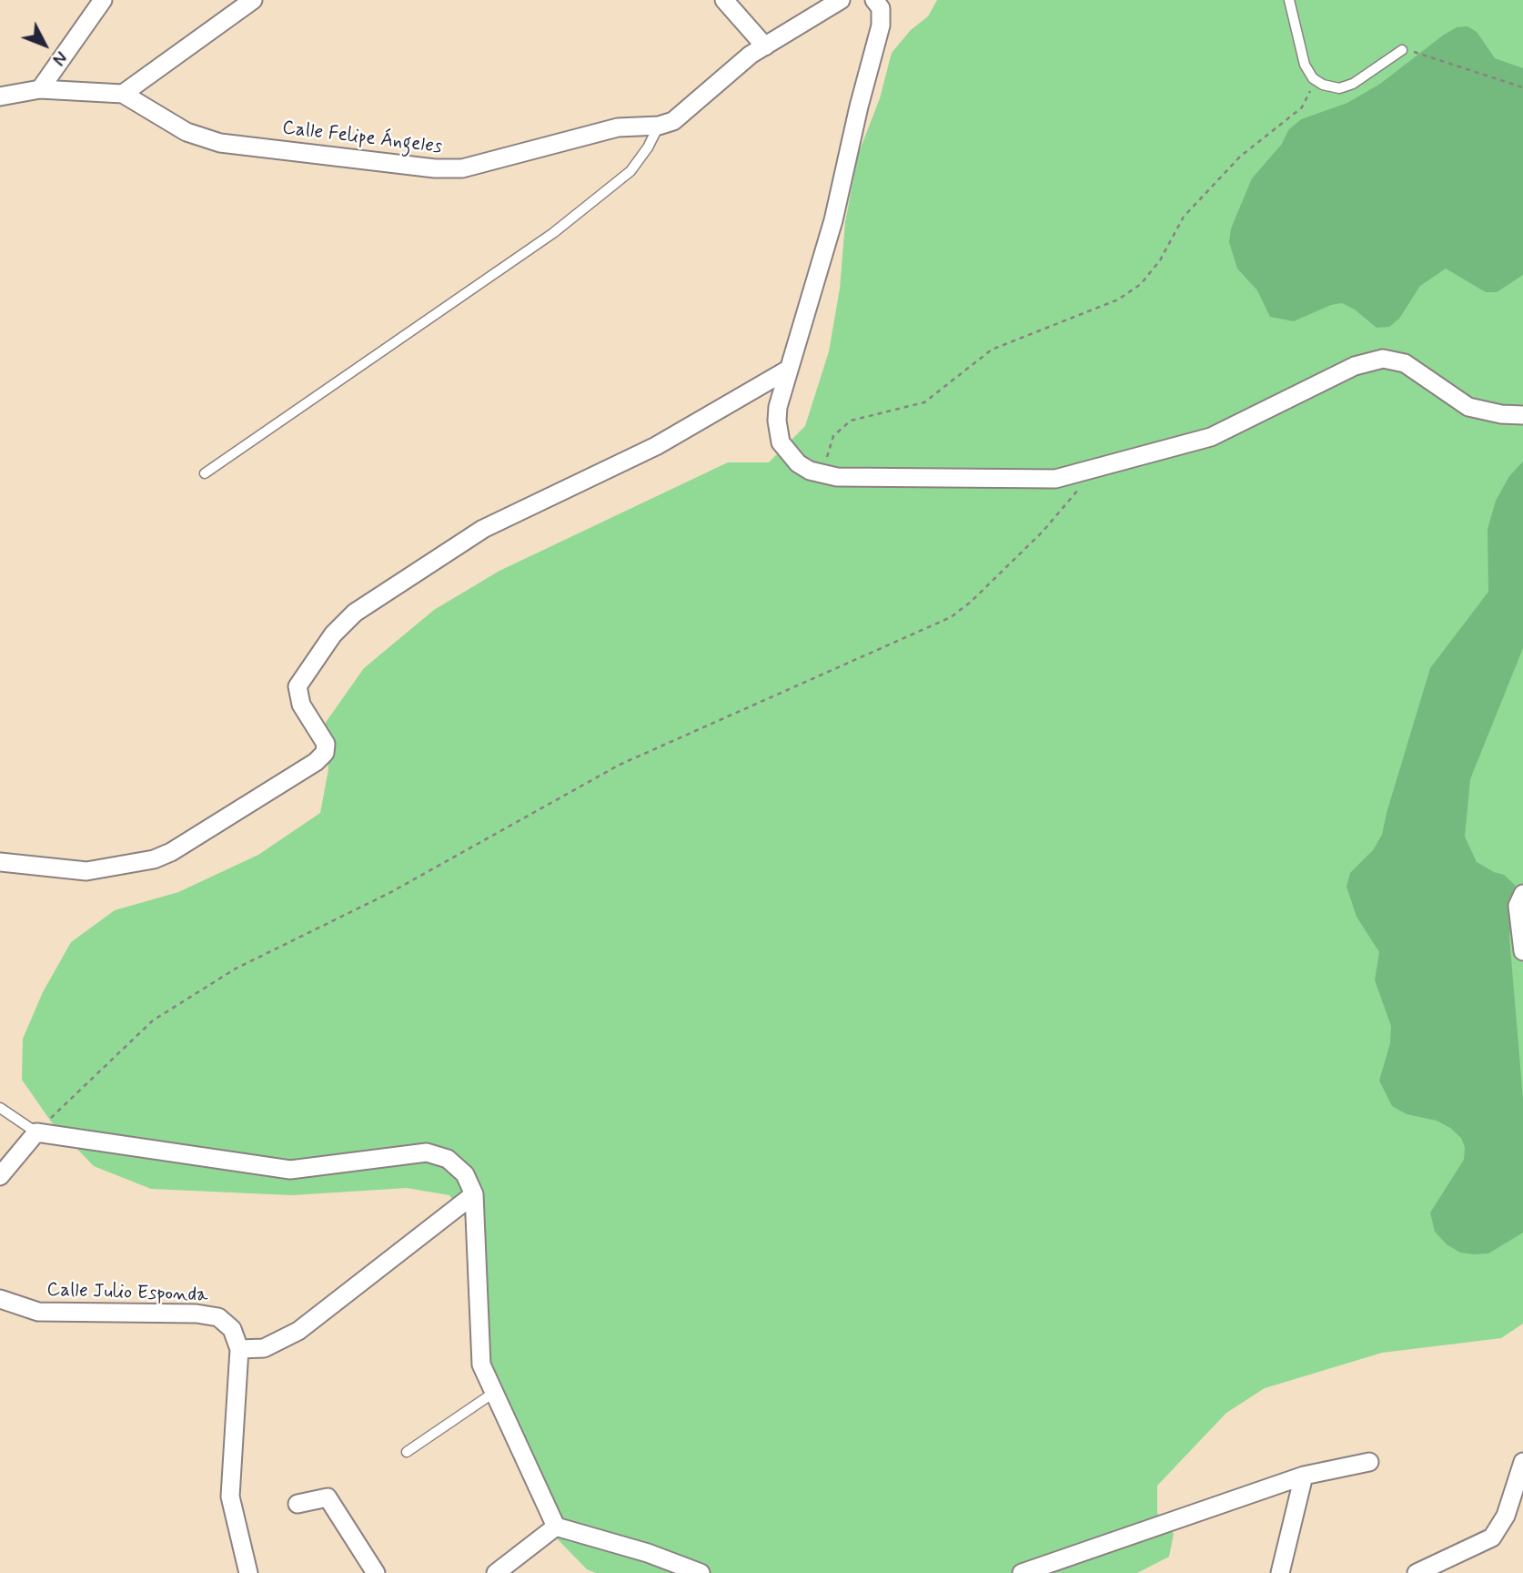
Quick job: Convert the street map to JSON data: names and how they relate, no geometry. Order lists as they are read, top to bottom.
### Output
{
  "streets": {
    "street": ["Calle Felipe Ángeles", "Calle Julio Esponda"]
  },
  "north": "bottom right"
}
